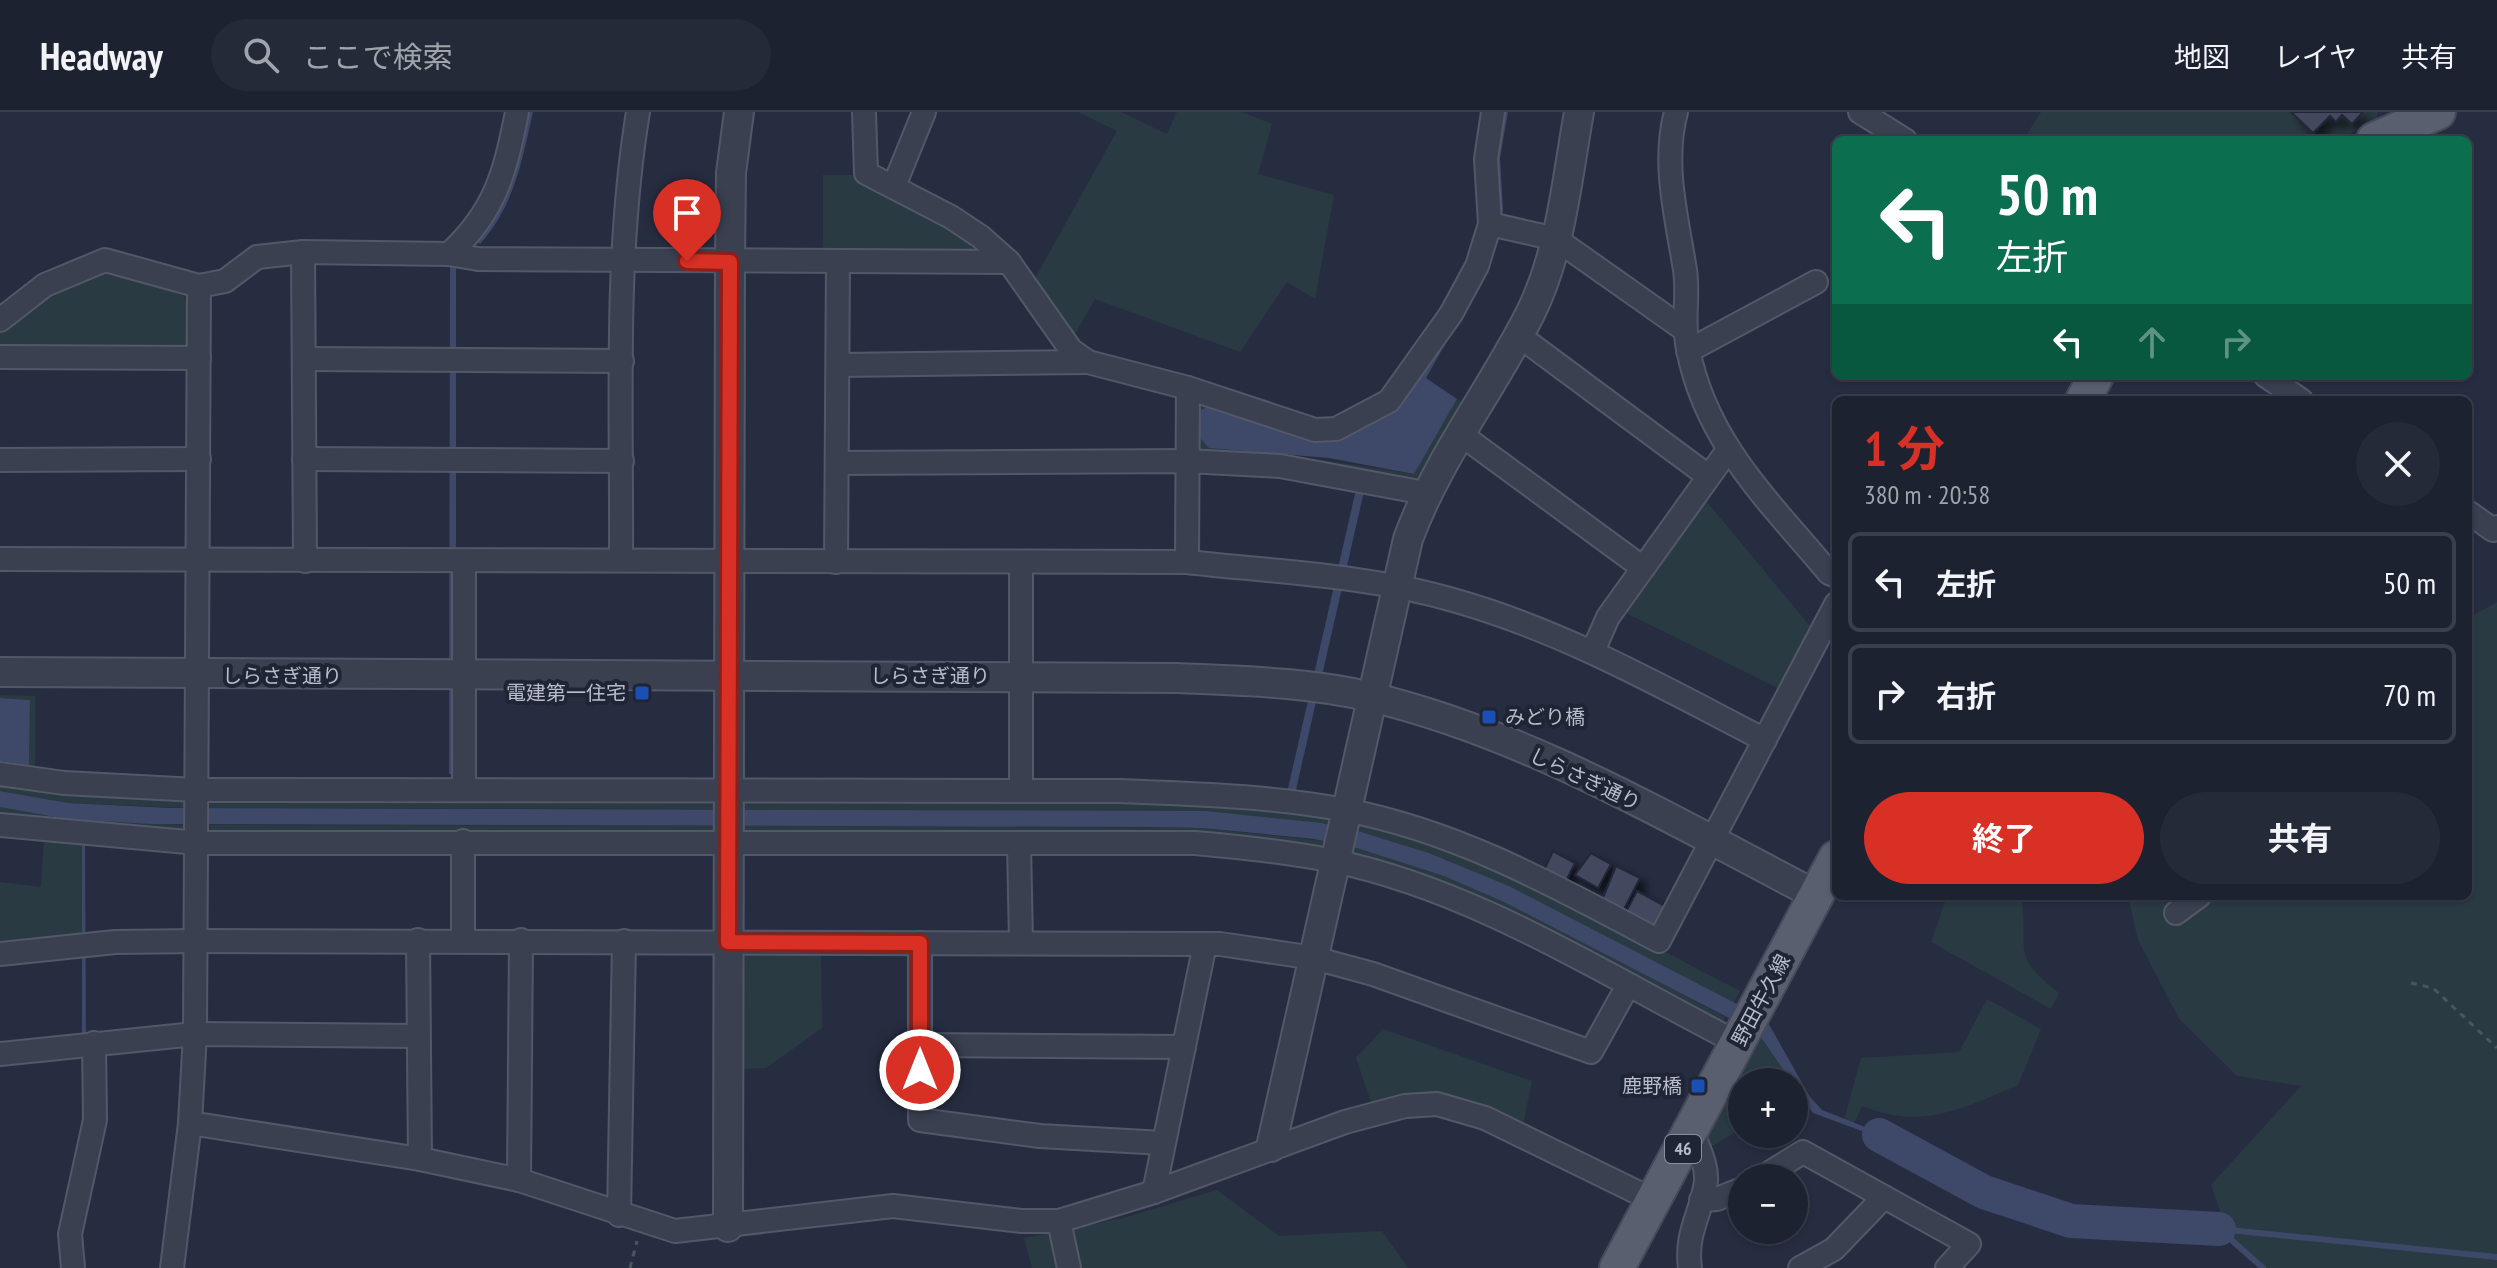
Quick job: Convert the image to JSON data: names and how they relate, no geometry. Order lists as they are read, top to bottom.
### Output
{
  "streets": {
    "main road": ["野田牛久線", "46"],
    "street": ["しらさぎ通り"]
  },
  "crossings": [
    ["しらさぎ通り", "野田牛久線"]
  ],
  "places": {
    "transit": ["電建第一住宅", "みどり橋", "鹿野橋"]
  },
  "page": {
    "header": "Headway",
    "search": "ここで検索",
    "nav": ["地図", "レイヤ", "共有"],
    "turn": ["50 m", "左折"],
    "heading": ["1 分", "380 m · 20:58"],
    "list": [
      {
        "name": "左折",
        "value": "50 m"
      },
      {
        "name": "右折",
        "value": "70 m"
      }
    ],
    "buttons": ["終了", "共有"],
    "map_buttons": ["+", "−"]
  }
}
